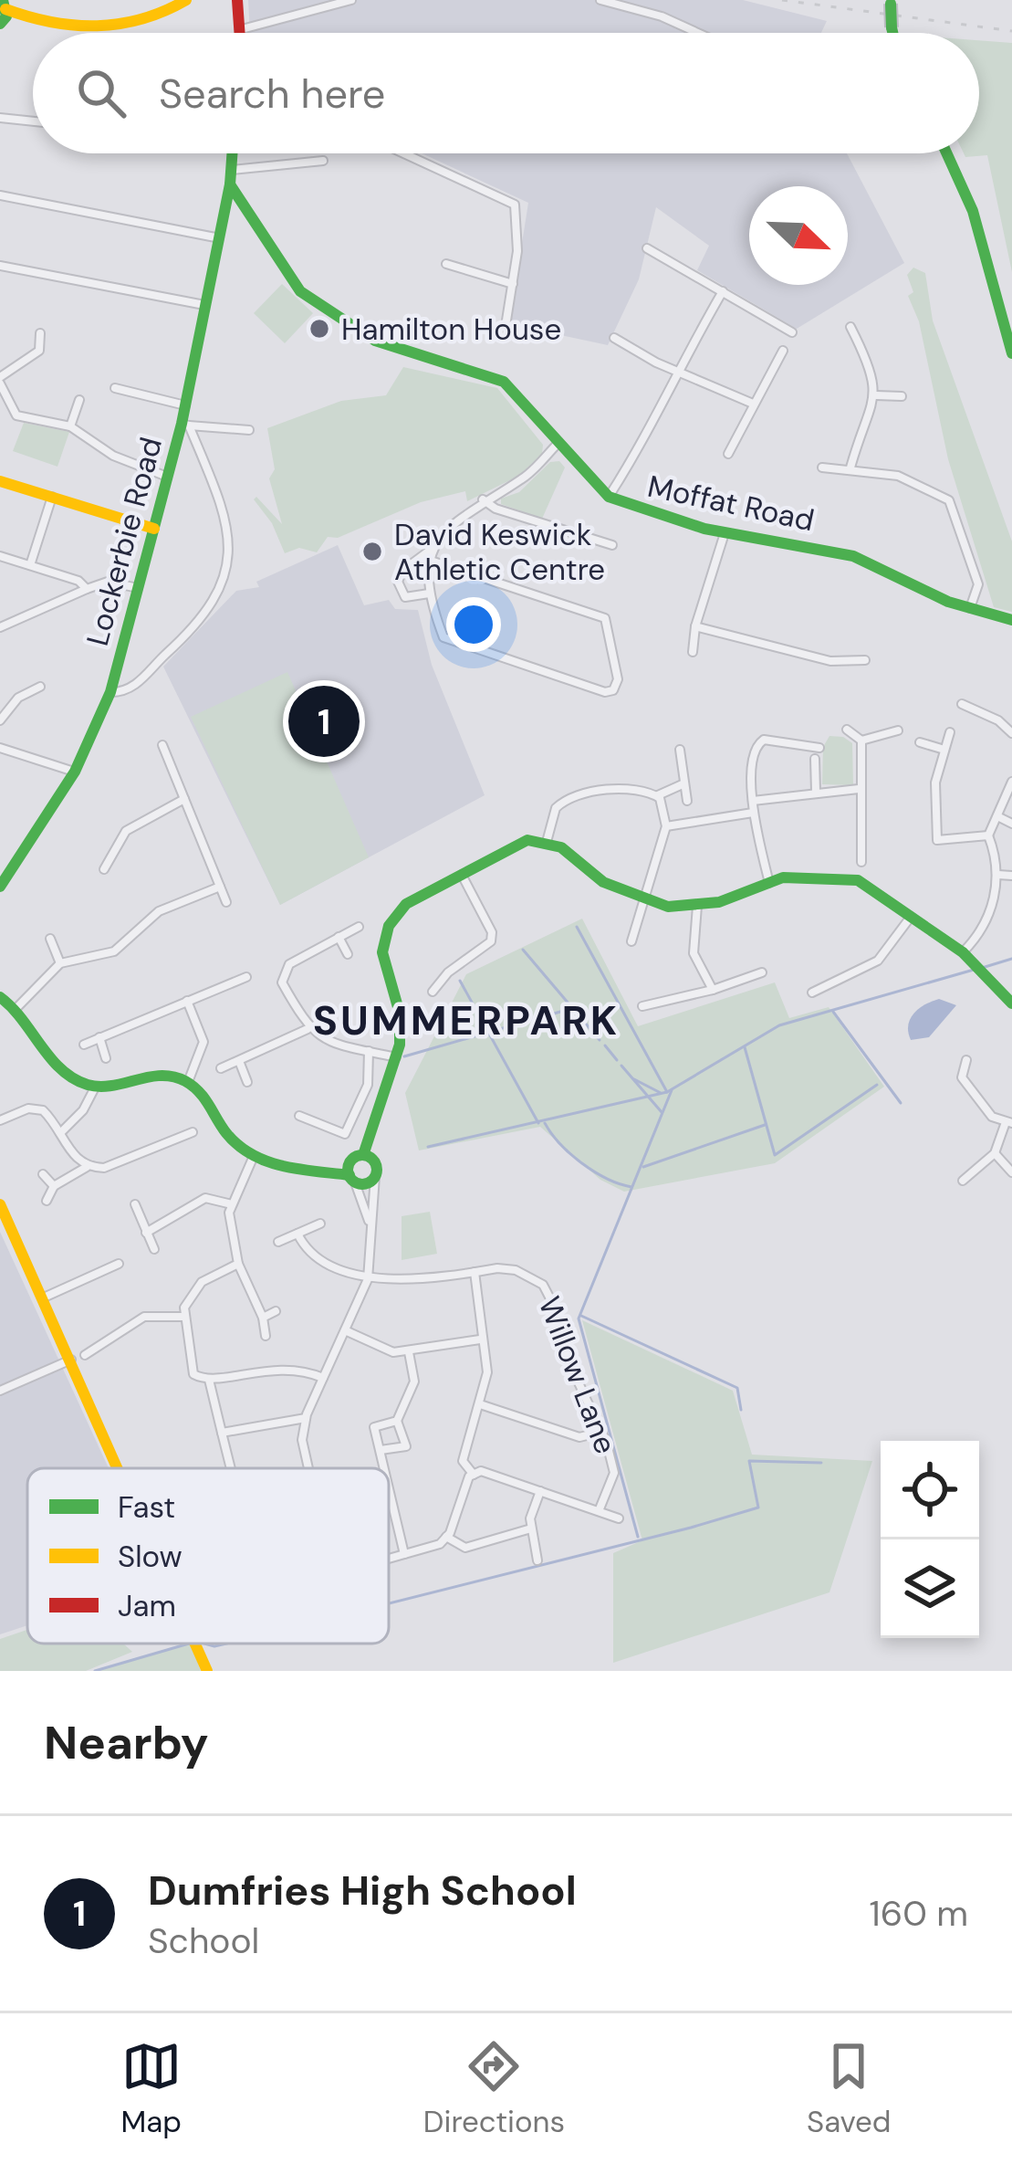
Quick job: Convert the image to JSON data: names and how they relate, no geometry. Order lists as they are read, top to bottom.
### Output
{
  "streets": {
    "street": ["Moffat Road", "Lockerbie Road", "Willow Lane"]
  },
  "crossings": [
    ["Moffat Road", "Lockerbie Road"]
  ],
  "districts": ["SUMMERPARK"],
  "places": ["Hamilton House", "David Keswick Athletic Centre"],
  "legend": ["Fast", "Slow", "Jam"],
  "north": "bottom right",
  "page": {
    "search": "Search here",
    "pins": "1",
    "heading": "Nearby",
    "list": [
      {
        "mark": "1",
        "name": "Dumfries High School",
        "note": "School",
        "value": "160 m"
      }
    ],
    "nav": ["Map", "Directions", "Saved"]
  }
}
